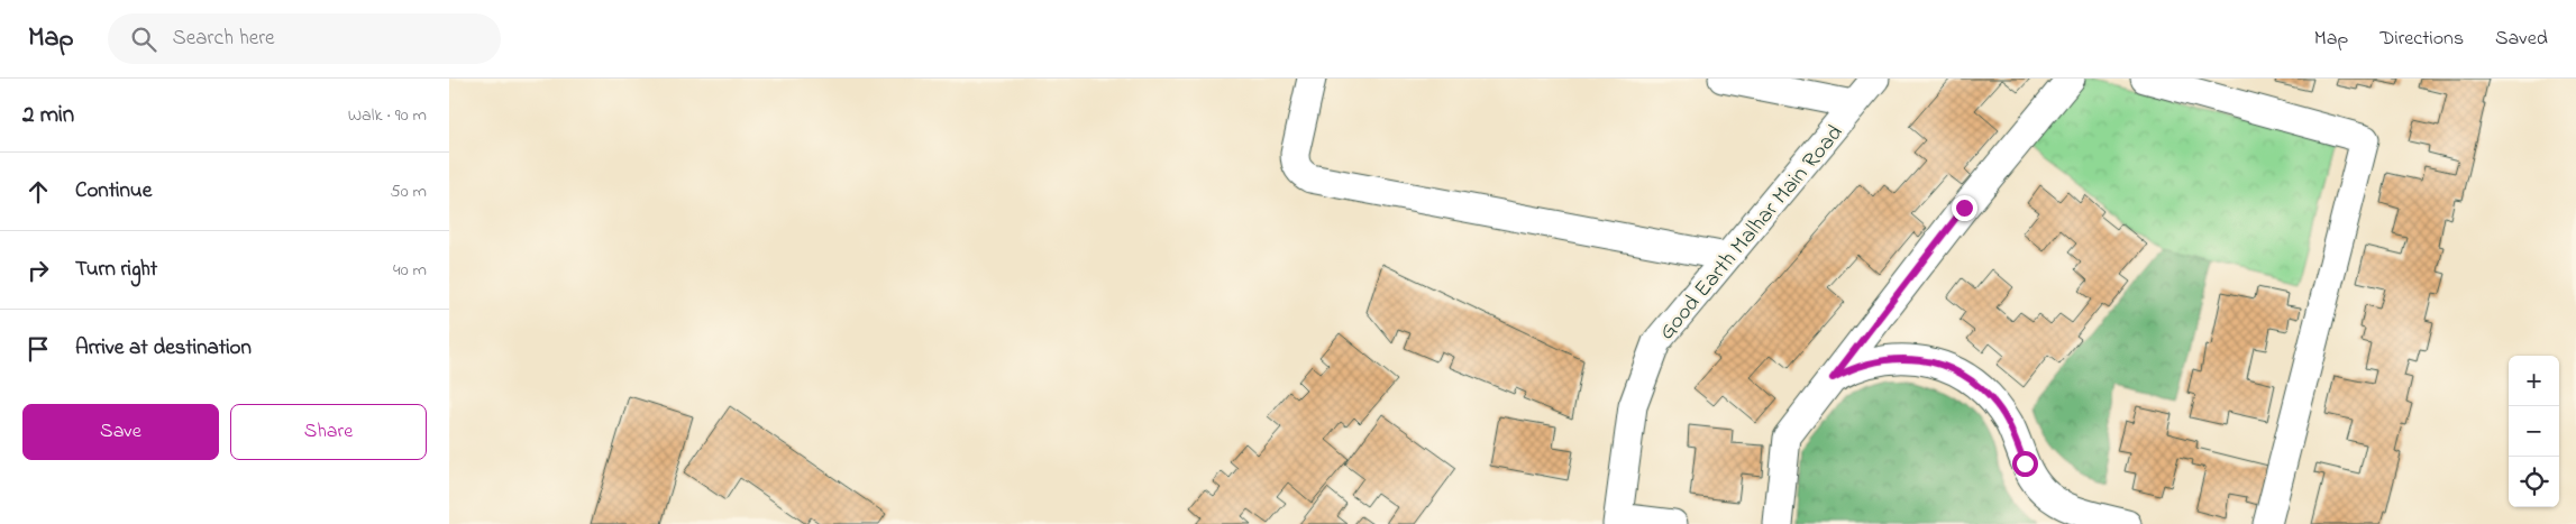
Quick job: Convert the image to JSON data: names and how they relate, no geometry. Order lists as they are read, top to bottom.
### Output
{
  "streets": {
    "street": ["Good Earth Malhar Main Road"]
  },
  "page": {
    "header": "Map",
    "search": "Search here",
    "nav": ["Map", "Directions", "Saved"],
    "heading": ["2 min", "Walk · 90 m"],
    "list": [
      ["Continue", "50 m"],
      ["Turn right", "40 m"],
      "Arrive at destination"
    ],
    "map_buttons": ["+", "−"],
    "buttons": ["Save", "Share"]
  }
}
